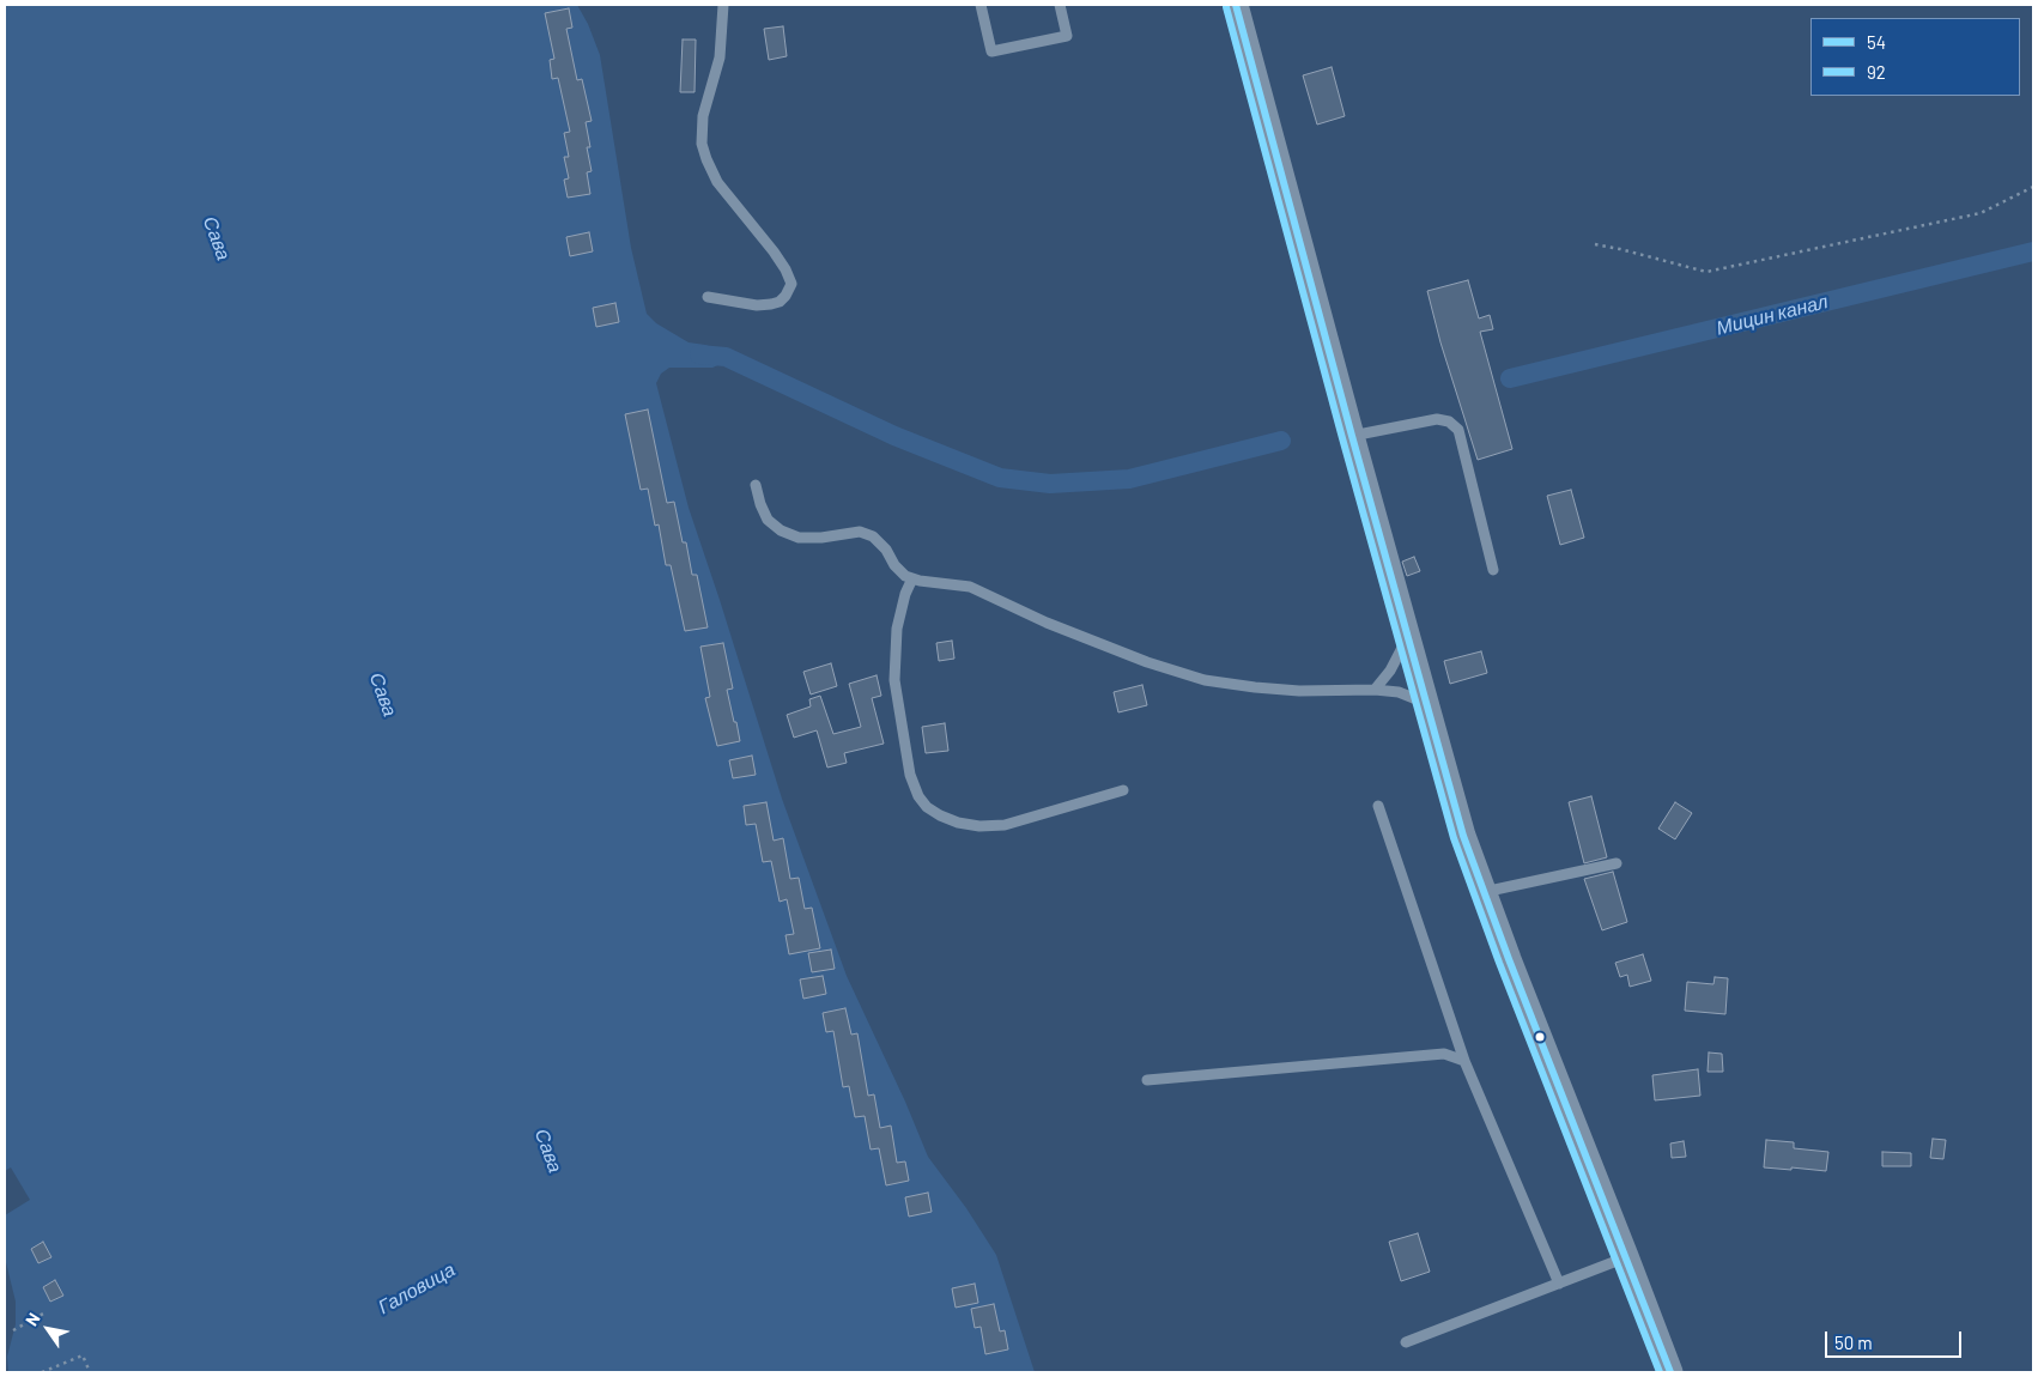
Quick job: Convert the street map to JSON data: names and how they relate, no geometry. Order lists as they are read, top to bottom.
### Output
{
  "water": ["Сава", "Мицин канал", "Галовица"],
  "lines": ["transit line 54", "transit line 92"],
  "legend": ["54", "92"],
  "scale_bar": "50 m",
  "north": "top left"
}
